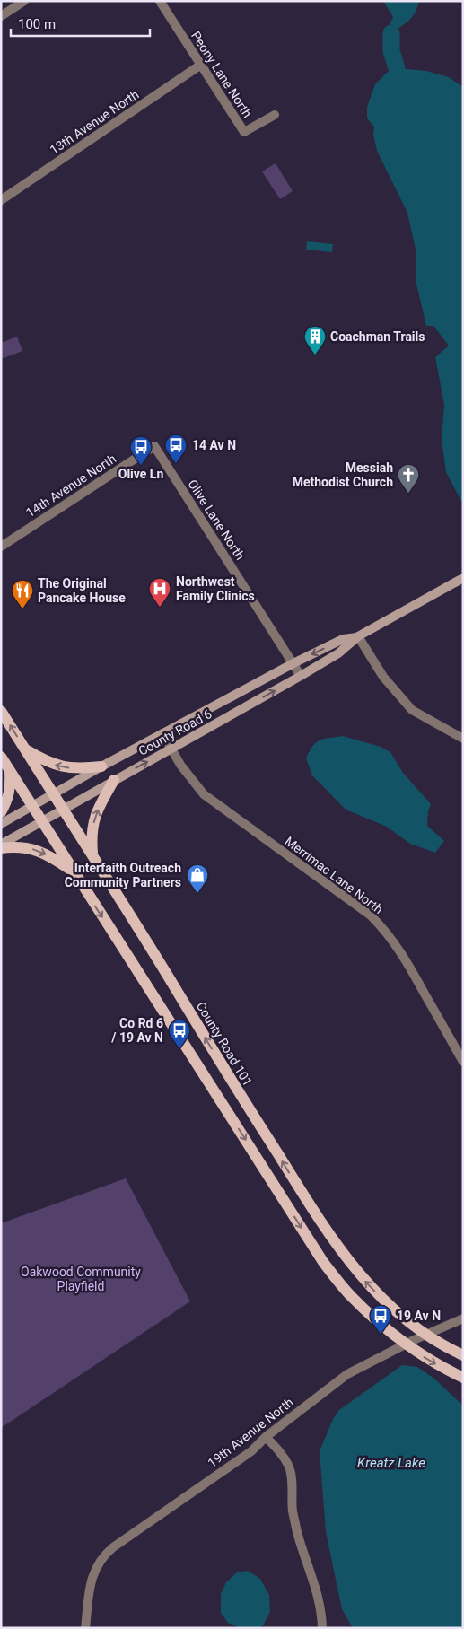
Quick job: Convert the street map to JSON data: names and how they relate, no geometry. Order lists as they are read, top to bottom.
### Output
{
  "streets": {
    "main road": ["County Road 6", "County Road 101"],
    "street": [
      "Peony Lane North",
      "13th Avenue North",
      "14th Avenue North",
      "Olive Lane North",
      "Merrimac Lane North",
      "19th Avenue North"
    ]
  },
  "crossings": [
    ["Peony Lane North", "13th Avenue North"],
    ["14th Avenue North", "Olive Lane North"],
    ["Olive Lane North", "County Road 6"],
    ["County Road 6", "Merrimac Lane North"],
    ["County Road 6", "County Road 101"],
    ["County Road 101", "19th Avenue North"]
  ],
  "water": ["Kreatz Lake"],
  "parks": ["Oakwood Community Playfield"],
  "places": {
    "building": ["Coachman Trails"],
    "bus stop": [
      "14 Av N",
      "Olive Ln",
      "Co Rd 6 / 19 Av N",
      "19 Av N"
    ],
    "church": ["Messiah Methodist Church"],
    "hospital": ["Northwest Family Clinics"],
    "restaurant": ["The Original Pancake House"],
    "shop": ["Interfaith Outreach Community Partners"]
  },
  "scale_bar": "100 m"
}
